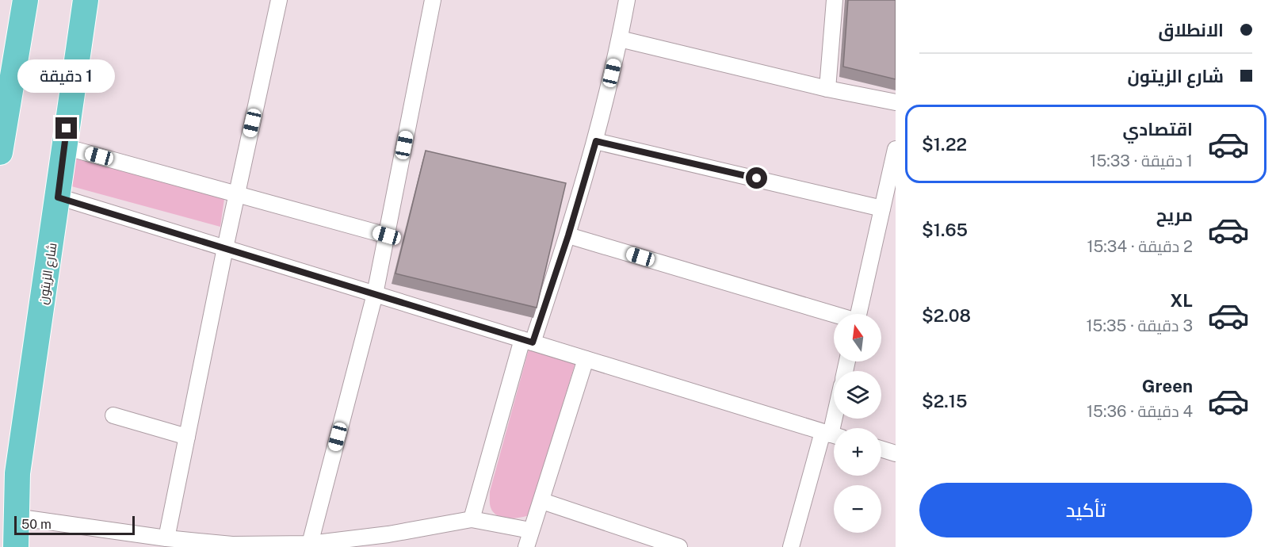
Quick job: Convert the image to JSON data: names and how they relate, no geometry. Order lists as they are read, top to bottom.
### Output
{
  "streets": {
    "main road": ["شارع الزيتون"]
  },
  "scale_bar": "50 m",
  "north": "top",
  "page": {
    "banner": ["الانطلاق", "شارع الزيتون"],
    "bubble": "1 دقيقة",
    "list": [
      {
        "name": "اقتصادي",
        "note": "1 دقيقة · 15:33",
        "value": "$1.22"
      },
      {
        "name": "مريح",
        "note": "2 دقيقة · 15:34",
        "value": "$1.65"
      },
      {
        "name": "XL",
        "note": "3 دقيقة · 15:35",
        "value": "$2.08"
      },
      {
        "name": "Green",
        "note": "4 دقيقة · 15:36",
        "value": "$2.15"
      }
    ],
    "map_buttons": ["+", "−"],
    "buttons": "تأكيد",
    "scale": "50 m"
  }
}
